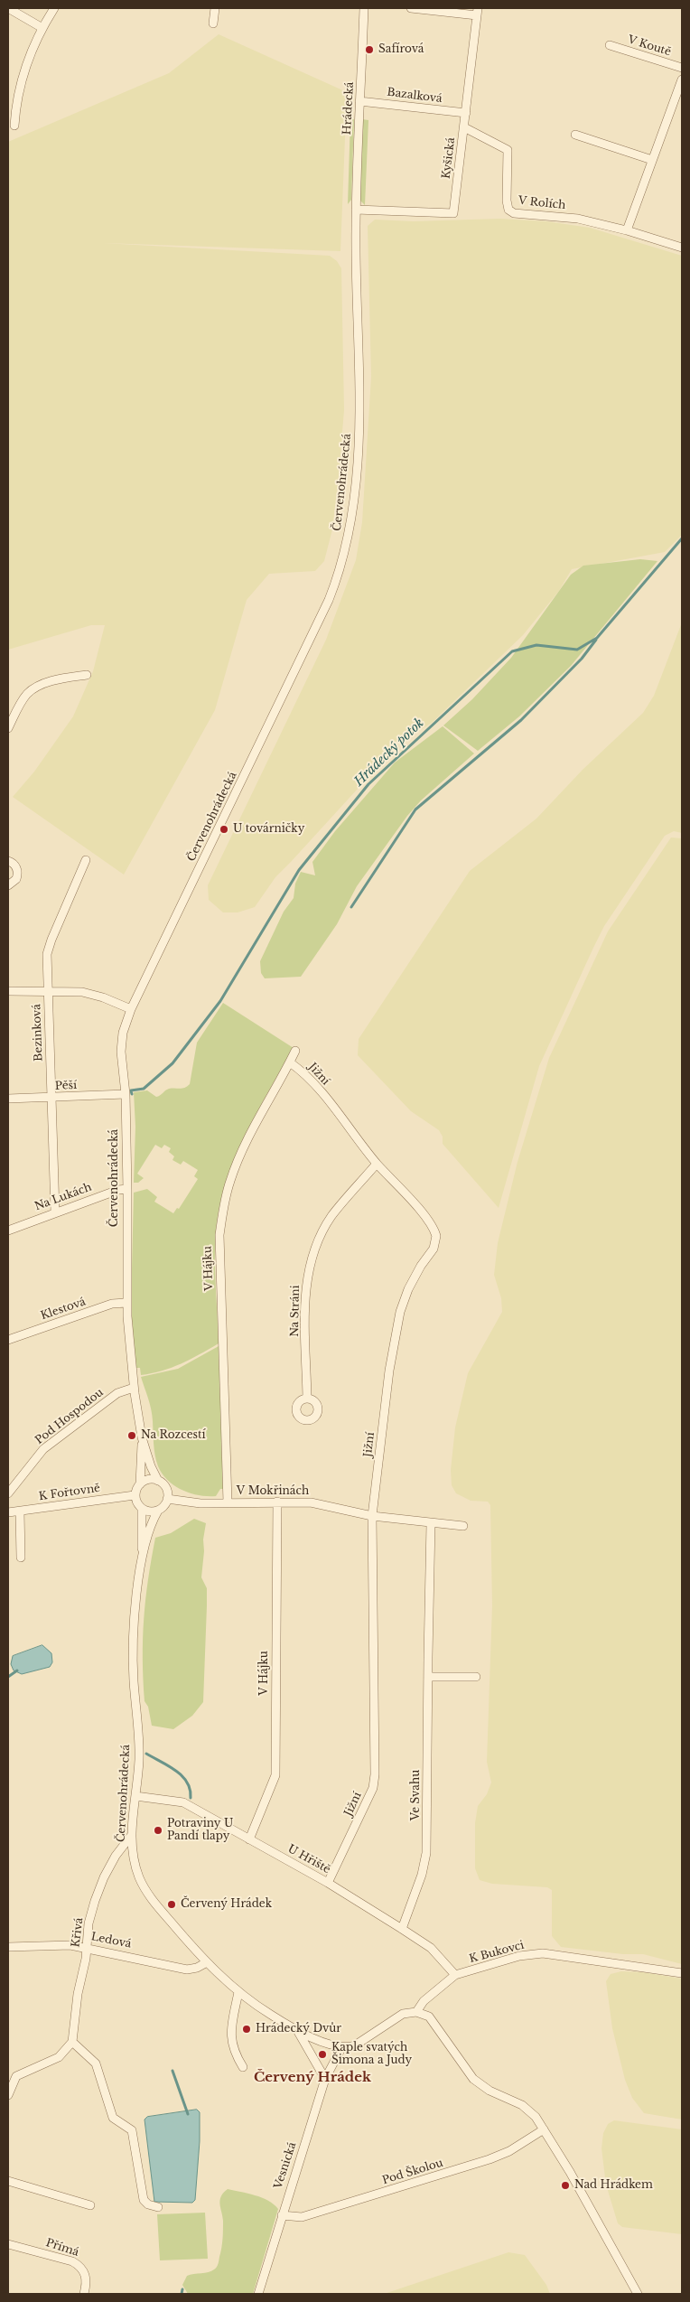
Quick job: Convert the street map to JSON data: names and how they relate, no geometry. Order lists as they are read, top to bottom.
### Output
{
  "streets": {
    "street": [
      "V Koutě",
      "Bazalková",
      "Hrádecká",
      "Kyšická",
      "V Rolích",
      "Červenohrádecká",
      "Bezinková",
      "Jižní",
      "Pěší",
      "Na Lukách",
      "V Hájku",
      "Klestová",
      "Na Stráni",
      "Pod Hospodou",
      "V Mokřinách",
      "K Fořtovně",
      "Ve Svahu",
      "U Hřiště",
      "Křivá",
      "Ledová",
      "K Bukovci",
      "Vesnická",
      "Pod Školou",
      "Přímá"
    ]
  },
  "crossings": [
    ["Bazalková", "Hrádecká"],
    ["Bazalková", "Kyšická"],
    ["Hrádecká", "Kyšická"],
    ["Hrádecká", "Červenohrádecká"],
    ["Kyšická", "V Rolích"],
    ["Kyšická", "Červenohrádecká"],
    ["Červenohrádecká", "Pěší"],
    ["Červenohrádecká", "Na Lukách"],
    ["Červenohrádecká", "Klestová"],
    ["Červenohrádecká", "Pod Hospodou"],
    ["Červenohrádecká", "V Mokřinách"],
    ["Červenohrádecká", "K Fořtovně"],
    ["Červenohrádecká", "U Hřiště"],
    ["Červenohrádecká", "Křivá"],
    ["Červenohrádecká", "Ledová"],
    ["Červenohrádecká", "Vesnická"],
    ["Bezinková", "Pěší"],
    ["Bezinková", "Na Lukách"],
    ["Jižní", "V Hájku"],
    ["Jižní", "Na Stráni"],
    ["Jižní", "V Mokřinách"],
    ["Jižní", "U Hřiště"],
    ["V Hájku", "V Mokřinách"],
    ["V Hájku", "U Hřiště"],
    ["V Mokřinách", "K Fořtovně"],
    ["V Mokřinách", "Ve Svahu"],
    ["Ve Svahu", "U Hřiště"],
    ["U Hřiště", "K Bukovci"],
    ["Křivá", "Ledová"],
    ["Vesnická", "Pod Školou"]
  ],
  "districts": ["Červený Hrádek"],
  "water": ["Hrádecký potok"],
  "places": [
    "Safírová",
    "U továrničky",
    "Na Rozcestí",
    "Potraviny U Pandí tlapy",
    "Červený Hrádek",
    "Hrádecký Dvůr",
    "Kaple svatých Šimona a Judy",
    "Nad Hrádkem"
  ]
}
